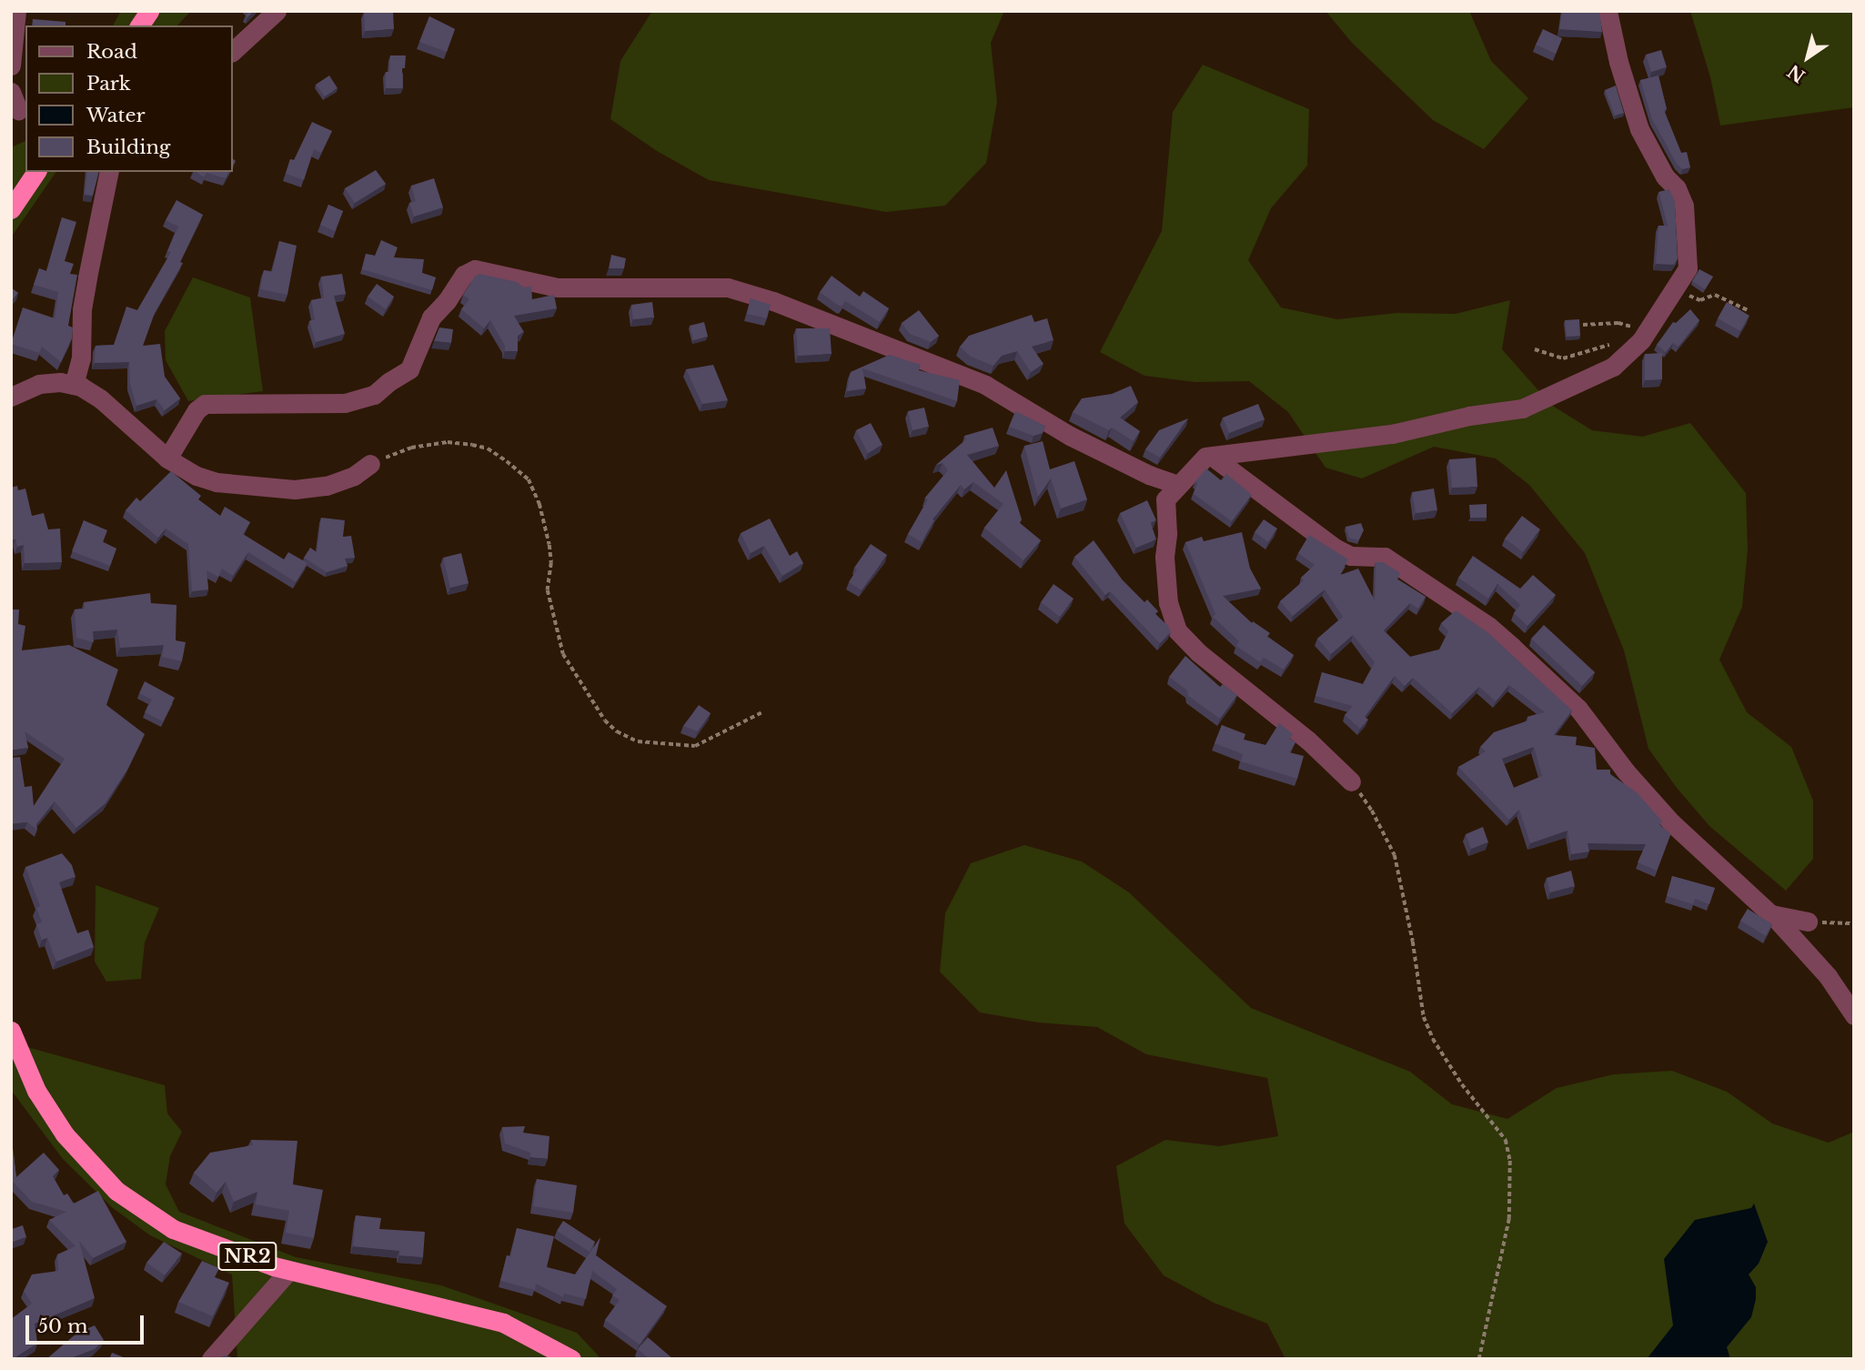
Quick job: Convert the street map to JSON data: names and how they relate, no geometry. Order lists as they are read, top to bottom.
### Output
{
  "streets": {
    "highway": ["NR2"]
  },
  "legend": [
    "Road",
    "Park",
    "Water",
    "Building"
  ],
  "scale_bar": "50 m",
  "north": "bottom left"
}
